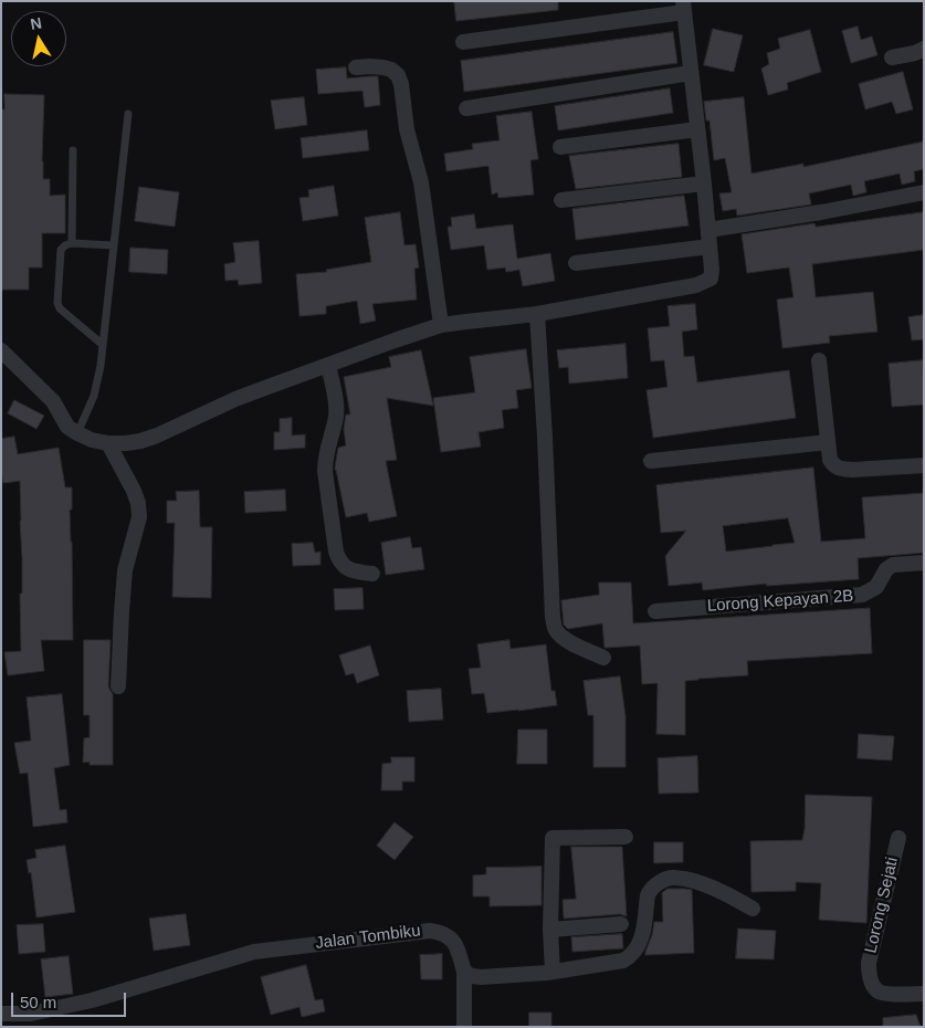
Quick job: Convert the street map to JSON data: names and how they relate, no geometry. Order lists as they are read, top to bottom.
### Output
{
  "streets": {
    "street": ["Lorong Kepayan 2B", "Lorong Sejati", "Jalan Tombiku"]
  },
  "scale_bar": "50 m",
  "north": "top"
}
